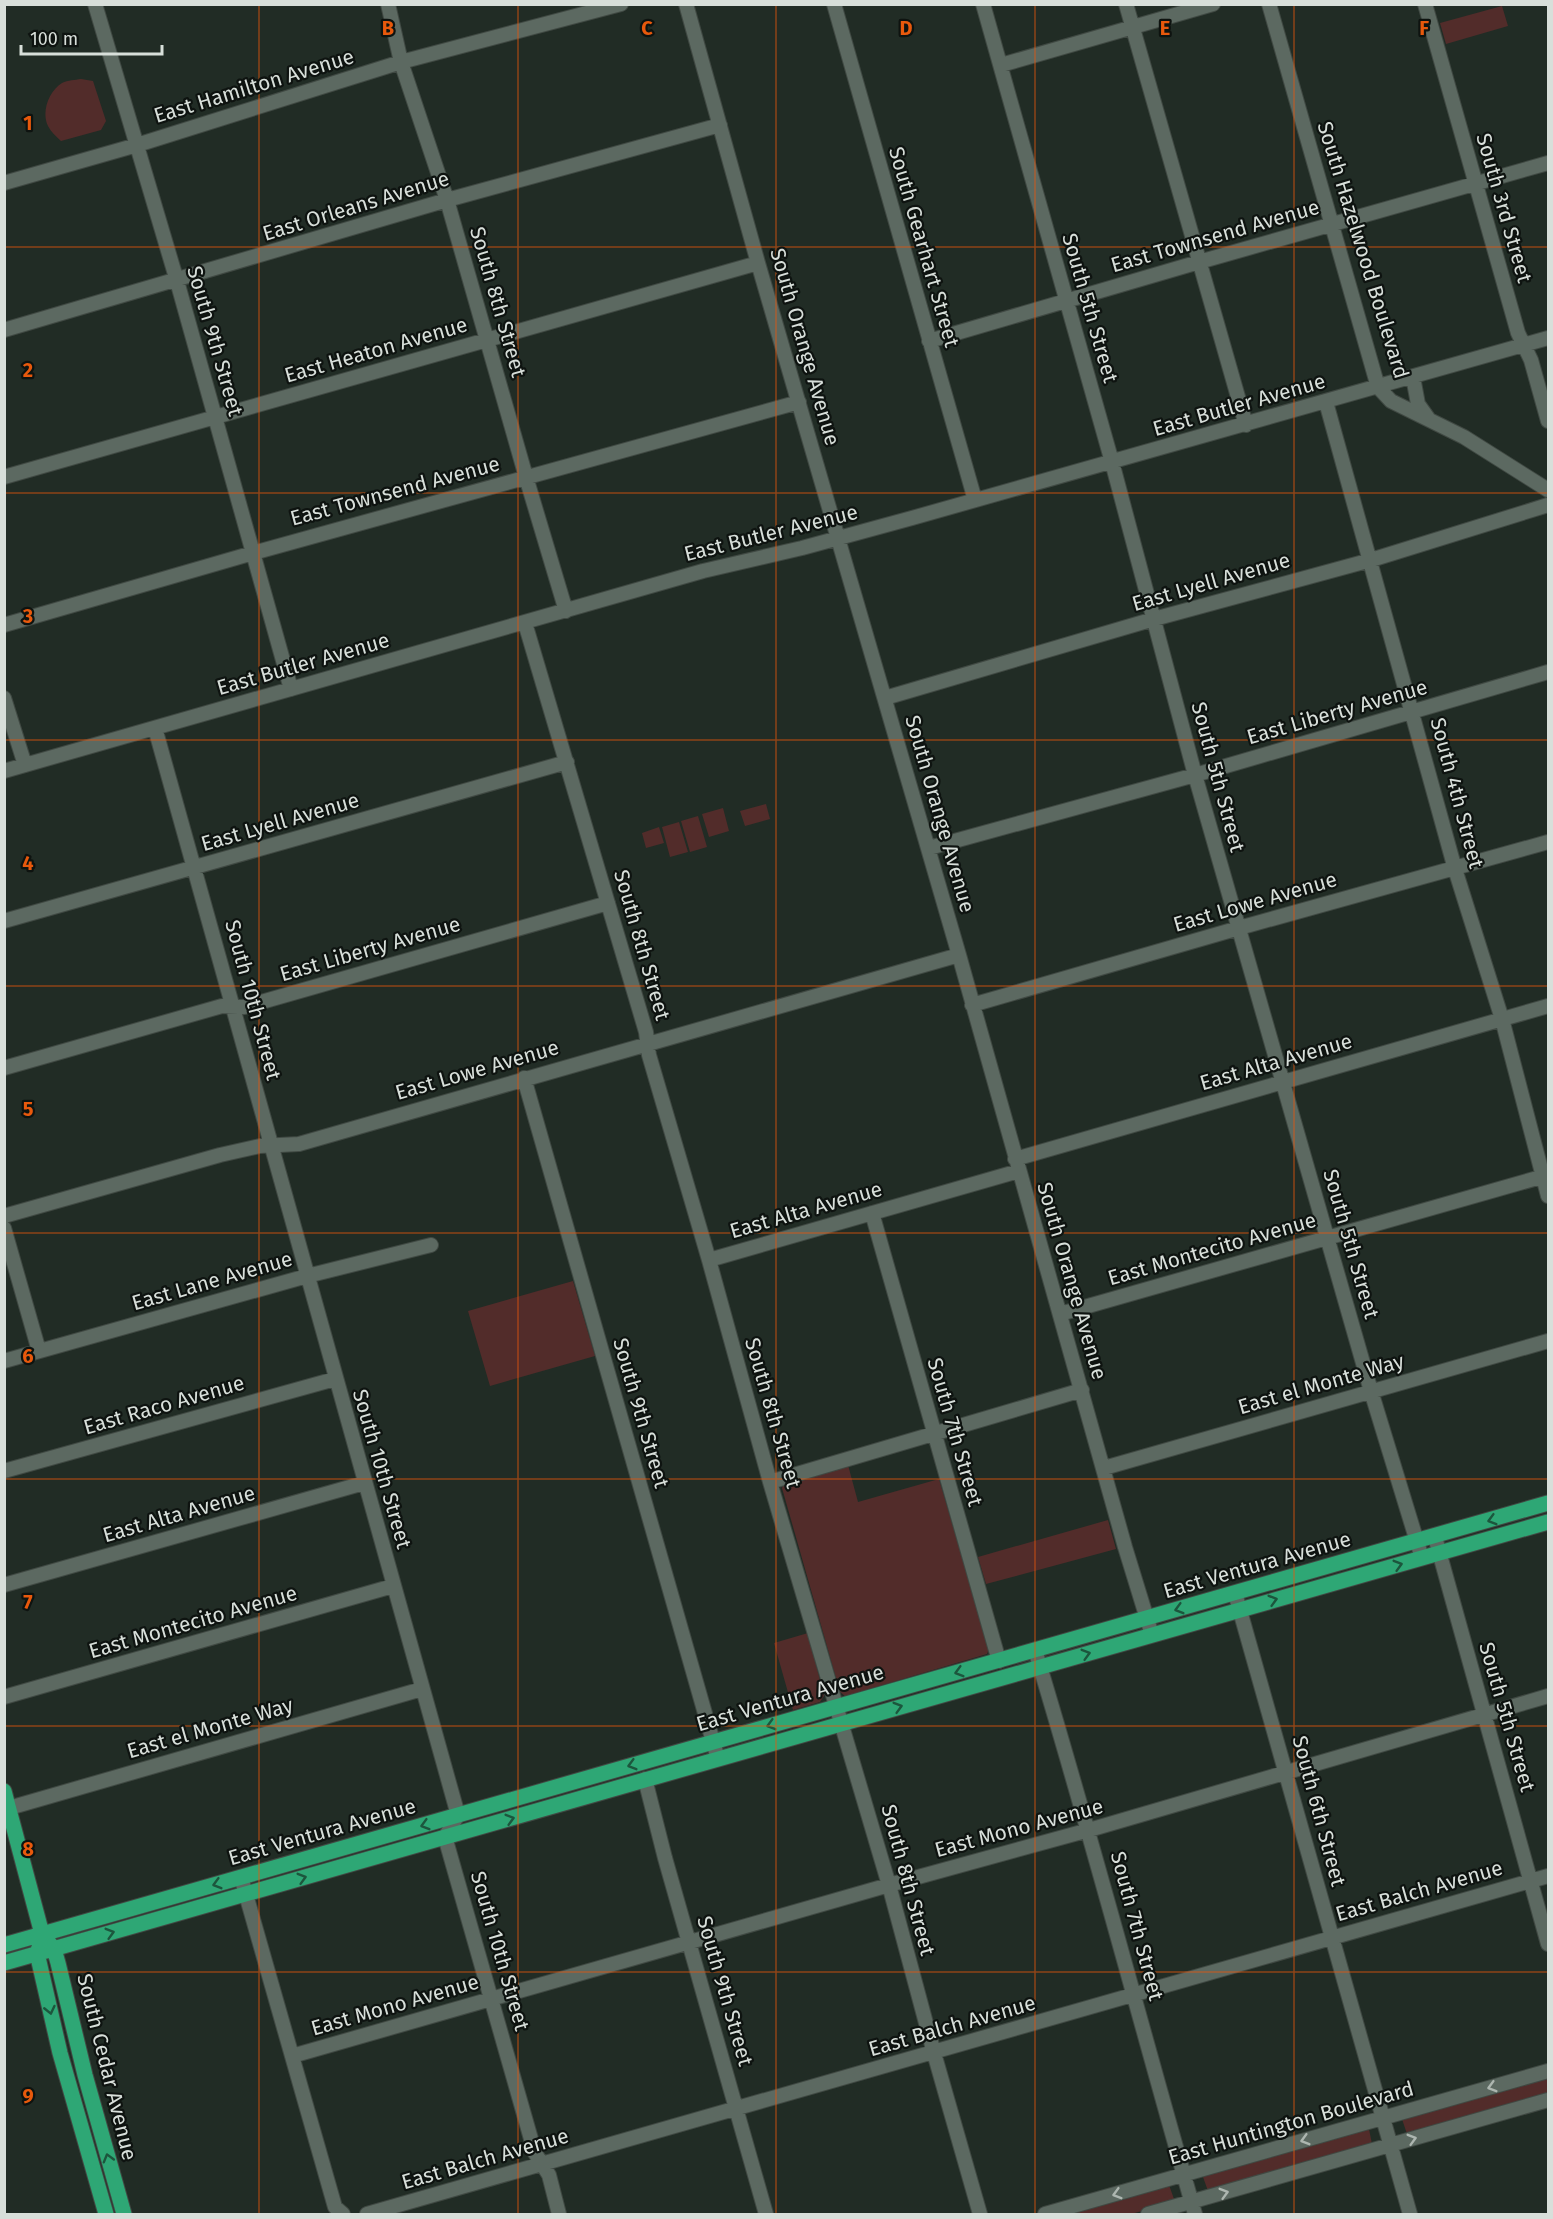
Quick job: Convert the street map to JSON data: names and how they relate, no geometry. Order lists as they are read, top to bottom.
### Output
{
  "streets": {
    "main road": ["East Ventura Avenue", "South Cedar Avenue"],
    "street": [
      "East Hamilton Avenue",
      "East Orleans Avenue",
      "South 3rd Street",
      "East Townsend Avenue",
      "South Gearhart Street",
      "South Hazelwood Boulevard",
      "South 8th Street",
      "South 5th Street",
      "South 9th Street",
      "South Orange Avenue",
      "East Heaton Avenue",
      "East Butler Avenue",
      "East Lyell Avenue",
      "East Liberty Avenue",
      "South 4th Street",
      "East Lowe Avenue",
      "South 10th Street",
      "East Alta Avenue",
      "East Montecito Avenue",
      "East Lane Avenue",
      "East el Monte Way",
      "East Raco Avenue",
      "South 7th Street",
      "South 6th Street",
      "East Mono Avenue",
      "East Balch Avenue",
      "East Huntington Boulevard"
    ]
  },
  "crossings": [
    ["East Hamilton Avenue", "South 8th Street"],
    ["East Hamilton Avenue", "South 9th Street"],
    ["East Orleans Avenue", "South 8th Street"],
    ["East Orleans Avenue", "South 9th Street"],
    ["East Orleans Avenue", "South Orange Avenue"],
    ["South 3rd Street", "East Townsend Avenue"],
    ["South 3rd Street", "East Butler Avenue"],
    ["East Townsend Avenue", "South Gearhart Street"],
    ["East Townsend Avenue", "South Hazelwood Boulevard"],
    ["East Townsend Avenue", "South 8th Street"],
    ["East Townsend Avenue", "South 5th Street"],
    ["East Townsend Avenue", "South 9th Street"],
    ["East Townsend Avenue", "South Orange Avenue"],
    ["South Gearhart Street", "East Butler Avenue"],
    ["South Hazelwood Boulevard", "East Butler Avenue"],
    ["South 8th Street", "East Heaton Avenue"],
    ["South 8th Street", "East Butler Avenue"],
    ["South 8th Street", "East Lyell Avenue"],
    ["South 8th Street", "East Liberty Avenue"],
    ["South 8th Street", "East Lowe Avenue"],
    ["South 8th Street", "East Alta Avenue"],
    ["South 8th Street", "East Ventura Avenue"],
    ["South 8th Street", "East Mono Avenue"],
    ["South 8th Street", "East Balch Avenue"],
    ["South 5th Street", "East Butler Avenue"],
    ["South 5th Street", "East Lyell Avenue"],
    ["South 5th Street", "East Liberty Avenue"],
    ["South 5th Street", "East Lowe Avenue"],
    ["South 5th Street", "East Alta Avenue"],
    ["South 5th Street", "East Montecito Avenue"],
    ["South 5th Street", "East el Monte Way"],
    ["South 5th Street", "East Ventura Avenue"],
    ["South 5th Street", "East Mono Avenue"],
    ["South 5th Street", "East Balch Avenue"],
    ["South 9th Street", "East Heaton Avenue"],
    ["South 9th Street", "East Butler Avenue"],
    ["South 9th Street", "East Lowe Avenue"],
    ["South 9th Street", "East Ventura Avenue"],
    ["South 9th Street", "East Mono Avenue"],
    ["South 9th Street", "East Balch Avenue"],
    ["South Orange Avenue", "East Heaton Avenue"],
    ["South Orange Avenue", "East Butler Avenue"],
    ["South Orange Avenue", "East Lyell Avenue"],
    ["South Orange Avenue", "East Liberty Avenue"],
    ["South Orange Avenue", "East Lowe Avenue"],
    ["South Orange Avenue", "East Alta Avenue"],
    ["South Orange Avenue", "East Montecito Avenue"],
    ["South Orange Avenue", "East el Monte Way"],
    ["South Orange Avenue", "East Ventura Avenue"],
    ["East Butler Avenue", "South 4th Street"],
    ["East Butler Avenue", "South 10th Street"],
    ["East Lyell Avenue", "South 4th Street"],
    ["East Lyell Avenue", "South 10th Street"],
    ["East Liberty Avenue", "South 4th Street"],
    ["East Liberty Avenue", "South 10th Street"],
    ["South 4th Street", "East Lowe Avenue"],
    ["South 4th Street", "East Alta Avenue"],
    ["South 4th Street", "East Montecito Avenue"],
    ["East Lowe Avenue", "South 10th Street"],
    ["South 10th Street", "East Alta Avenue"],
    ["South 10th Street", "East Montecito Avenue"],
    ["South 10th Street", "East Lane Avenue"],
    ["South 10th Street", "East el Monte Way"],
    ["South 10th Street", "East Raco Avenue"],
    ["South 10th Street", "East Ventura Avenue"],
    ["South 10th Street", "East Mono Avenue"],
    ["South 10th Street", "East Balch Avenue"],
    ["East Alta Avenue", "South 7th Street"],
    ["East el Monte Way", "South Cedar Avenue"],
    ["South 7th Street", "East Ventura Avenue"],
    ["South 7th Street", "East Mono Avenue"],
    ["South 7th Street", "East Balch Avenue"],
    ["South 7th Street", "East Huntington Boulevard"],
    ["East Ventura Avenue", "South 6th Street"],
    ["East Ventura Avenue", "South Cedar Avenue"],
    ["South 6th Street", "East Mono Avenue"],
    ["South 6th Street", "East Balch Avenue"],
    ["South 6th Street", "East Huntington Boulevard"]
  ],
  "scale_bar": "100 m",
  "grid": {
    "columns": [
      "B",
      "C",
      "D",
      "E",
      "F"
    ],
    "rows": [
      "1",
      "2",
      "3",
      "4",
      "5",
      "6",
      "7",
      "8",
      "9"
    ]
  }
}
